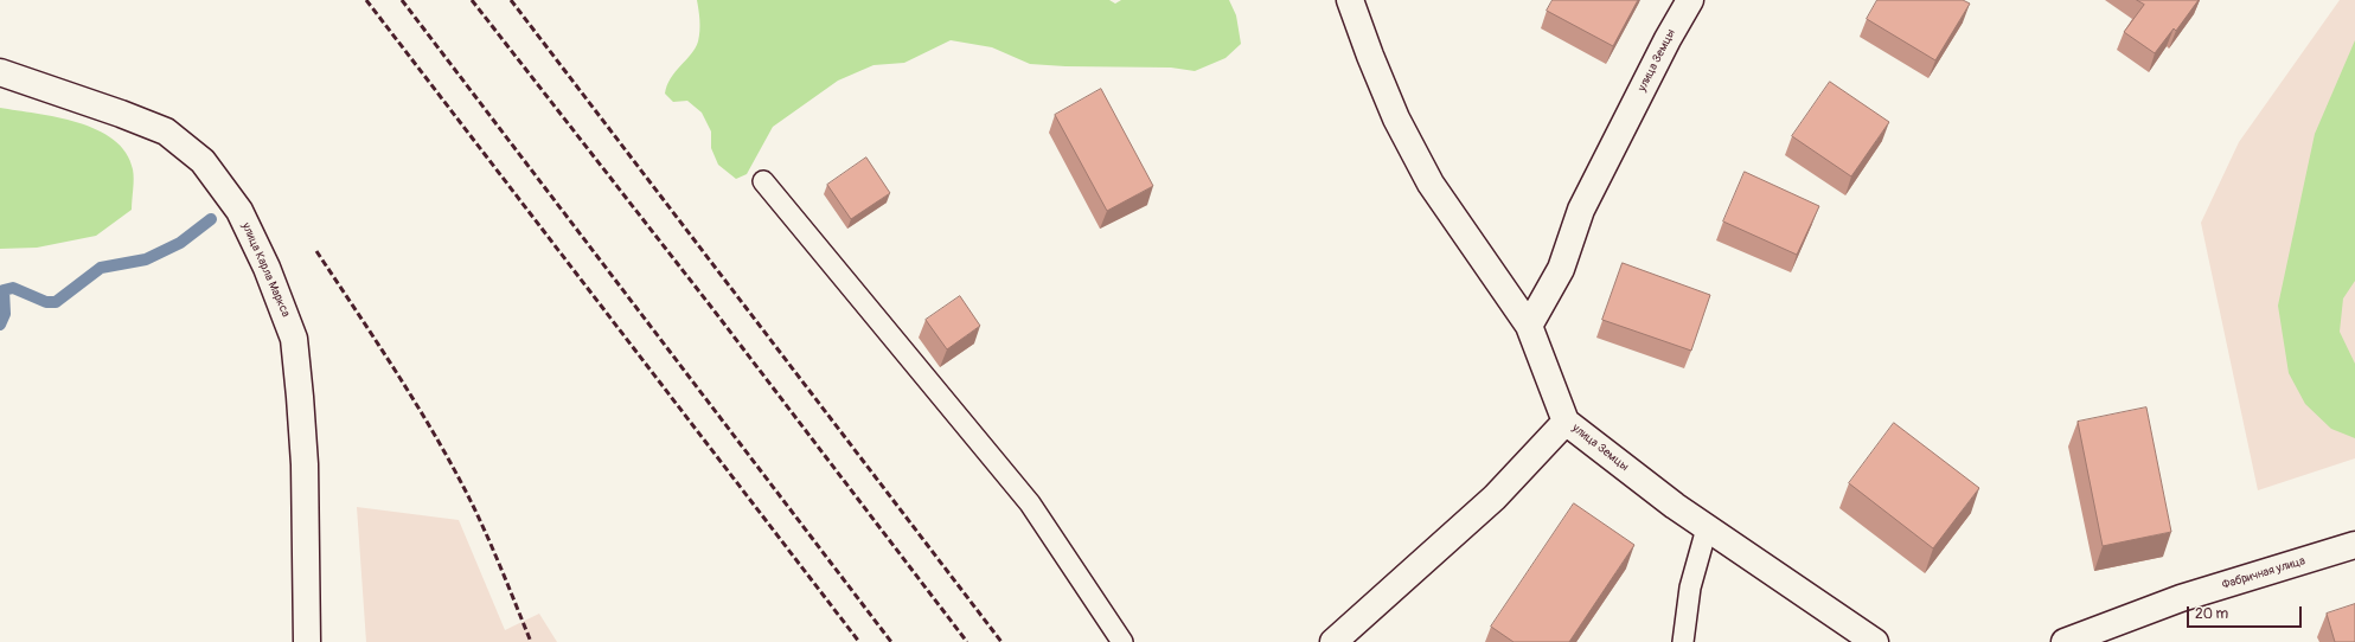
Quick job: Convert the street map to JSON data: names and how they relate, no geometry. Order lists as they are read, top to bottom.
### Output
{
  "streets": {
    "street": ["улица Земцы", "улица Карла Маркса", "Фабричная улица"]
  },
  "scale_bar": "20 m"
}
